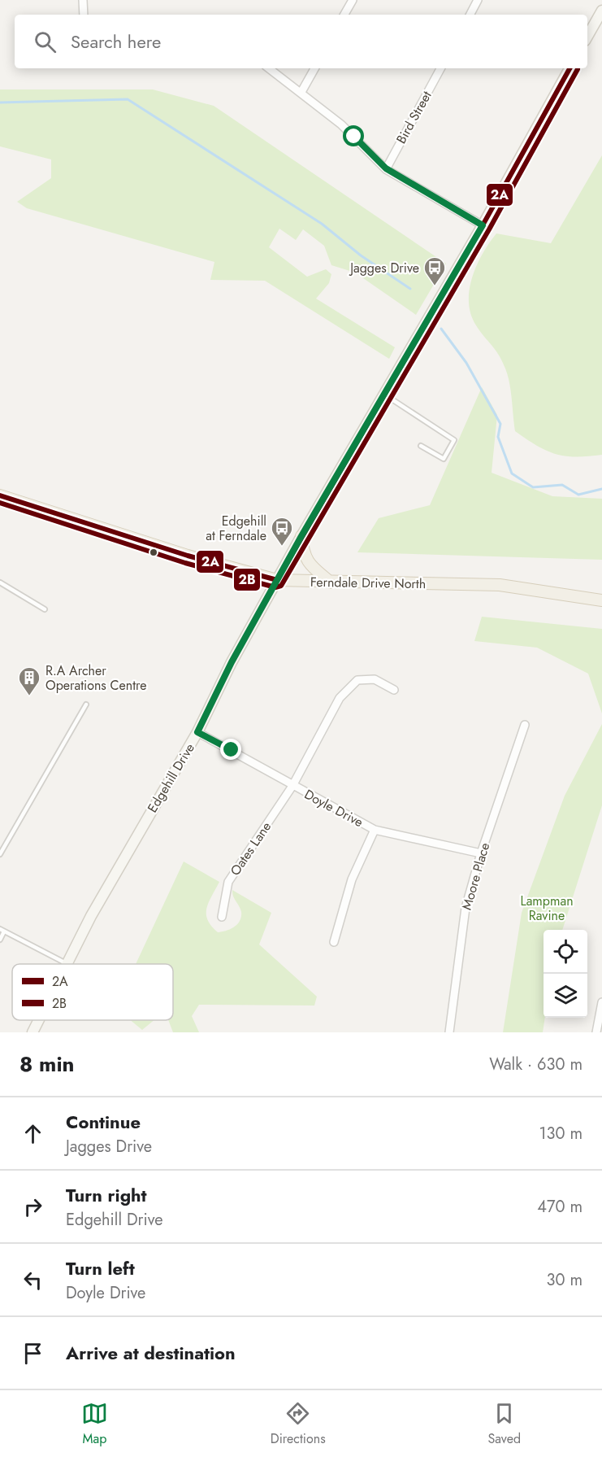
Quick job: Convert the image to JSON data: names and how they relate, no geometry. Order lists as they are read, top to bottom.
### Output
{
  "streets": {
    "main road": ["Ferndale Drive North"],
    "street": [
      "Bird Street",
      "Edgehill Drive",
      "Doyle Drive",
      "Oates Lane",
      "Moore Place"
    ]
  },
  "crossings": [
    ["Ferndale Drive North", "Edgehill Drive"],
    ["Edgehill Drive", "Doyle Drive"],
    ["Doyle Drive", "Oates Lane"],
    ["Doyle Drive", "Moore Place"]
  ],
  "parks": ["Lampman Ravine"],
  "places": {
    "bus stop": ["Jagges Drive", "Edgehill at Ferndale"],
    "building": ["R.A Archer Operations Centre"]
  },
  "lines": ["transit line 2A", "transit line 2B"],
  "legend": ["2A", "2B"],
  "page": {
    "search": "Search here",
    "heading": ["8 min", "Walk · 630 m"],
    "list": [
      ["Continue", "Jagges Drive", "130 m"],
      ["Turn right", "Edgehill Drive", "470 m"],
      ["Turn left", "Doyle Drive", "30 m"],
      "Arrive at destination"
    ],
    "nav": ["Map", "Directions", "Saved"]
  }
}
